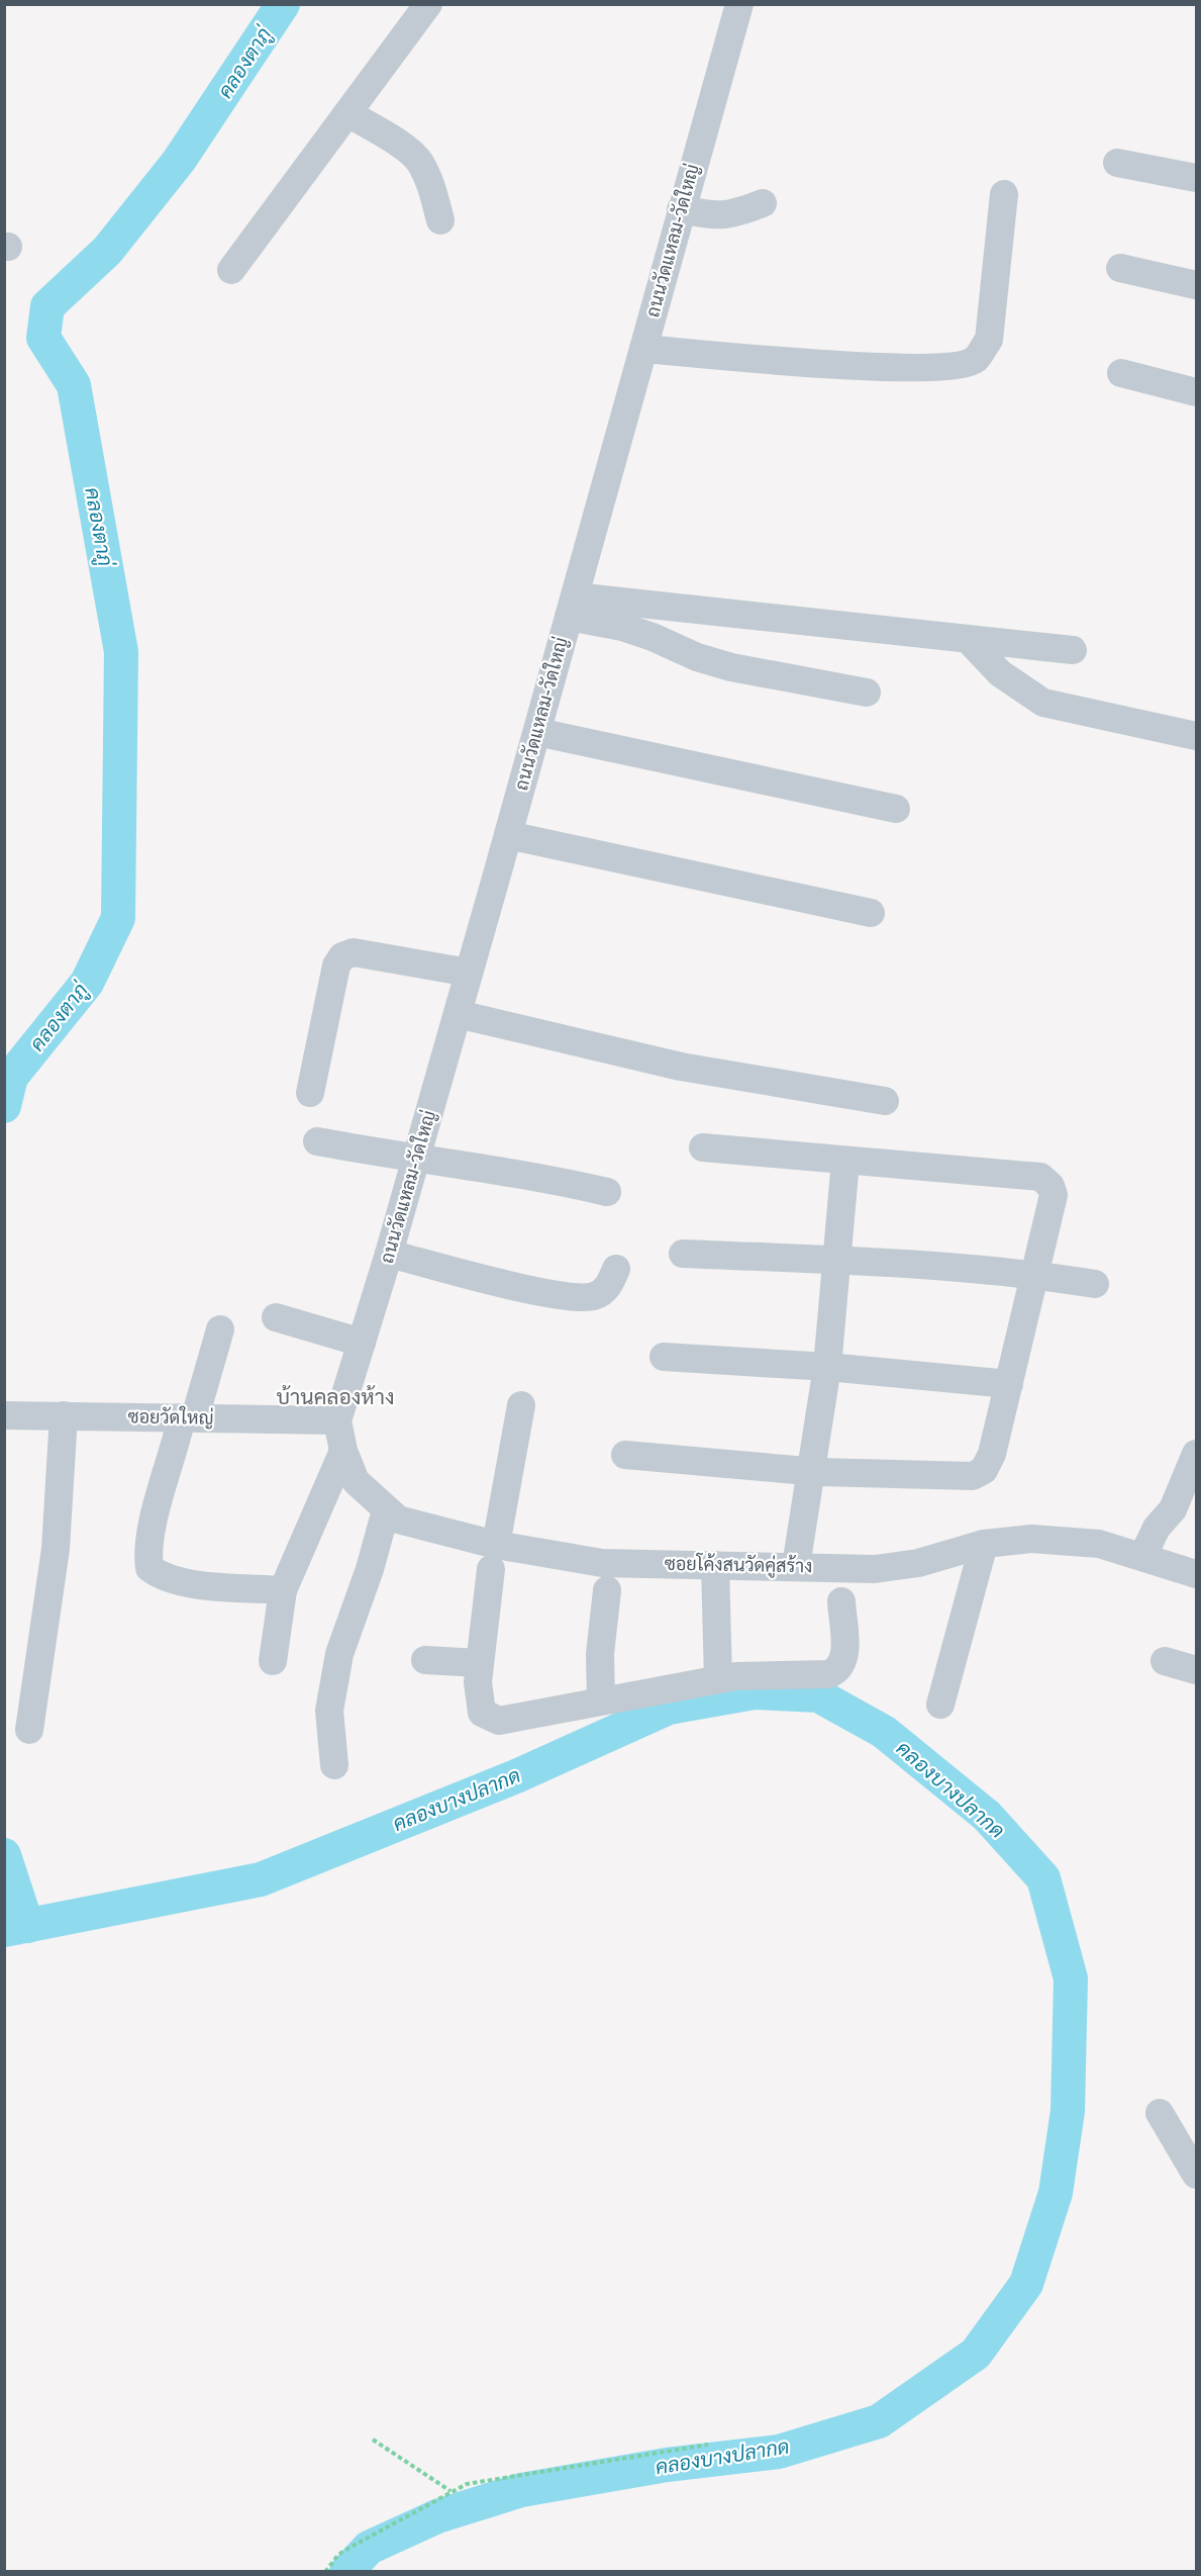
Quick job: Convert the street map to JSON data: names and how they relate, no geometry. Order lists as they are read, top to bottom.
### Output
{
  "streets": {
    "street": ["ถนนวัดแหลม-วัดใหญ่", "ซอยวัดใหญ่", "ซอยโค้งสนวัดคู่สร้าง"]
  },
  "crossings": [
    ["ถนนวัดแหลม-วัดใหญ่", "ซอยวัดใหญ่"],
    ["ถนนวัดแหลม-วัดใหญ่", "ซอยโค้งสนวัดคู่สร้าง"],
    ["ซอยวัดใหญ่", "ซอยโค้งสนวัดคู่สร้าง"]
  ],
  "districts": ["บ้านคลองห้าง"],
  "water": ["คลองตาภู่", "คลองบางปลากด"]
}
